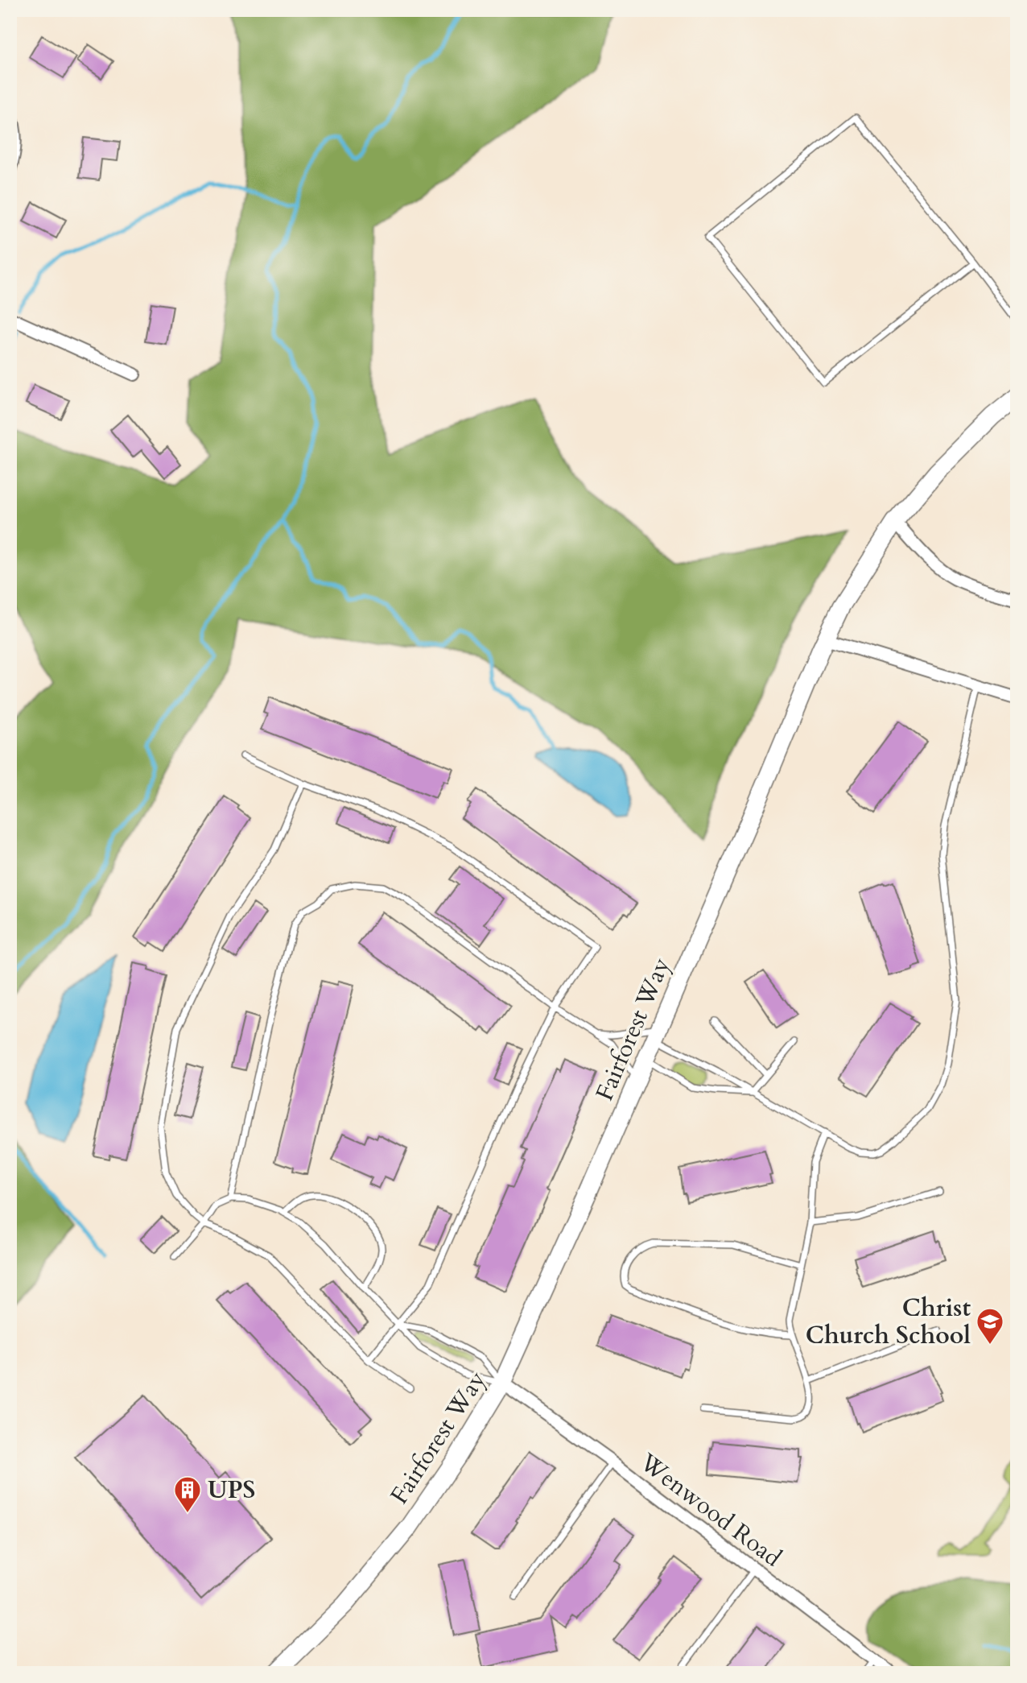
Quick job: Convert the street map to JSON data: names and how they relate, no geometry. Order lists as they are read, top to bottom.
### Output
{
  "streets": {
    "main road": ["Fairforest Way"],
    "street": ["Wenwood Road"]
  },
  "crossings": [
    ["Fairforest Way", "Wenwood Road"]
  ],
  "places": {
    "school or university": ["Christ Church School"],
    "building": ["UPS"]
  }
}
